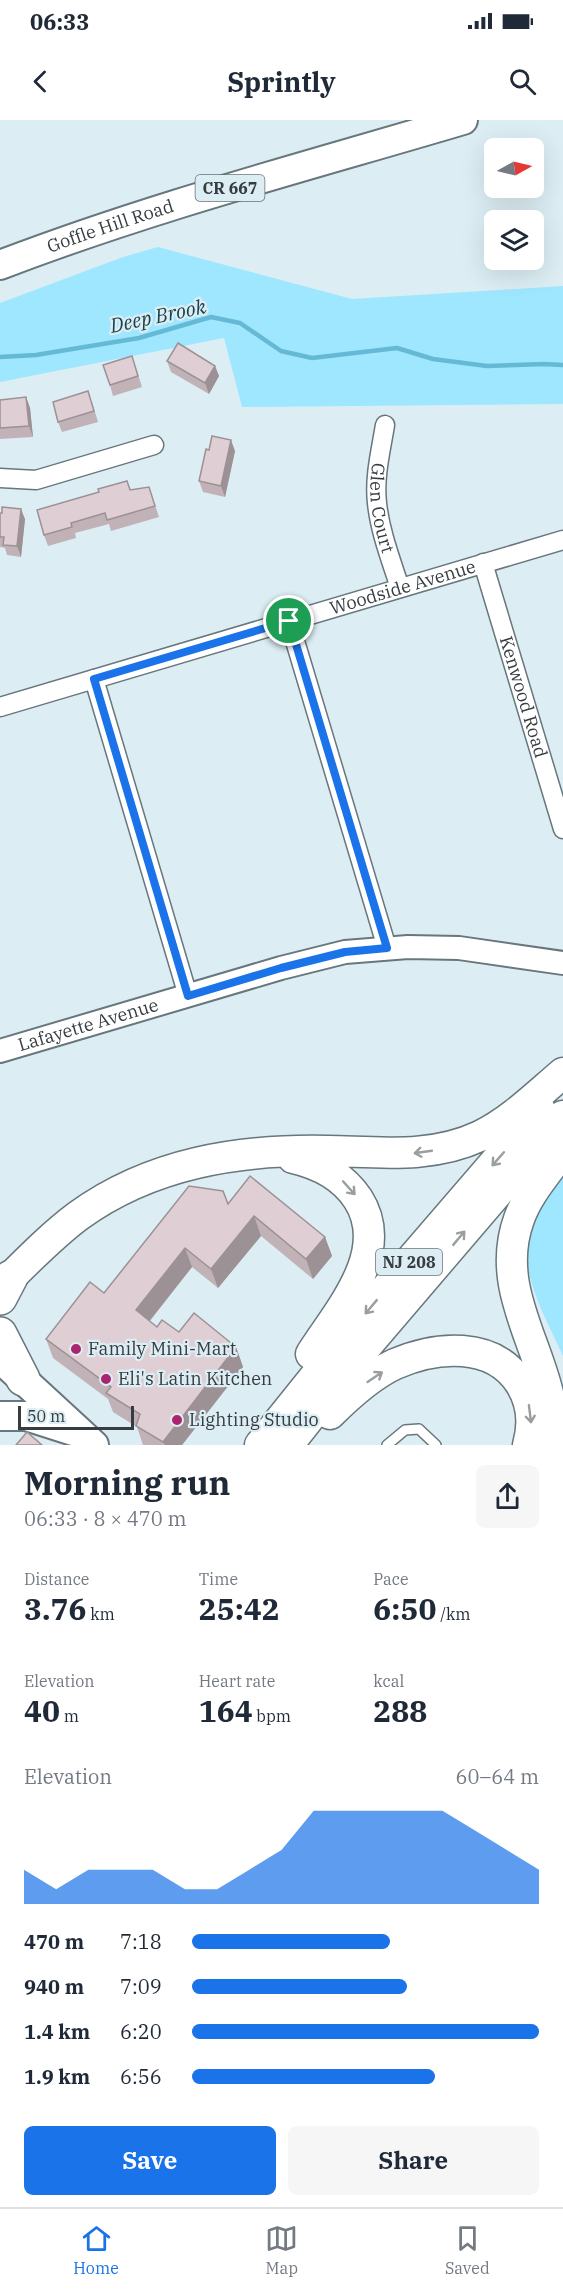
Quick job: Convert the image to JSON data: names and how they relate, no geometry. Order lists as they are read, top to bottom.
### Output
{
  "streets": {
    "highway": ["NJ 208"],
    "main road": ["CR 667", "Goffle Hill Road"],
    "street": [
      "Glen Court",
      "Woodside Avenue",
      "Kenwood Road",
      "Lafayette Avenue"
    ]
  },
  "crossings": [
    ["Glen Court", "Woodside Avenue"],
    ["Woodside Avenue", "Kenwood Road"]
  ],
  "water": ["Deep Brook"],
  "places": ["Family Mini-Mart", "Eli's Latin Kitchen", "Lighting Studio"],
  "scale_bar": "50 m",
  "north": "right",
  "page": {
    "status": "06:33",
    "header": "Sprintly",
    "scale": "50 m",
    "heading": ["Morning run", "06:33 · 8 × 470 m"],
    "stats": [
      ["Distance", "3.76 km"],
      ["Time", "25:42"],
      ["Pace", "6:50 /km"],
      ["Elevation", "40 m"],
      ["Heart rate", "164 bpm"],
      ["kcal", "288"]
    ],
    "chart": ["Elevation", "60–64 m"],
    "list": [
      {
        "name": "470 m",
        "note": "7:18"
      },
      {
        "name": "940 m",
        "note": "7:09"
      },
      {
        "name": "1.4 km",
        "note": "6:20"
      },
      {
        "name": "1.9 km",
        "note": "6:56"
      }
    ],
    "buttons": ["Save", "Share"],
    "tabs": ["Home", "Map", "Saved"]
  }
}
